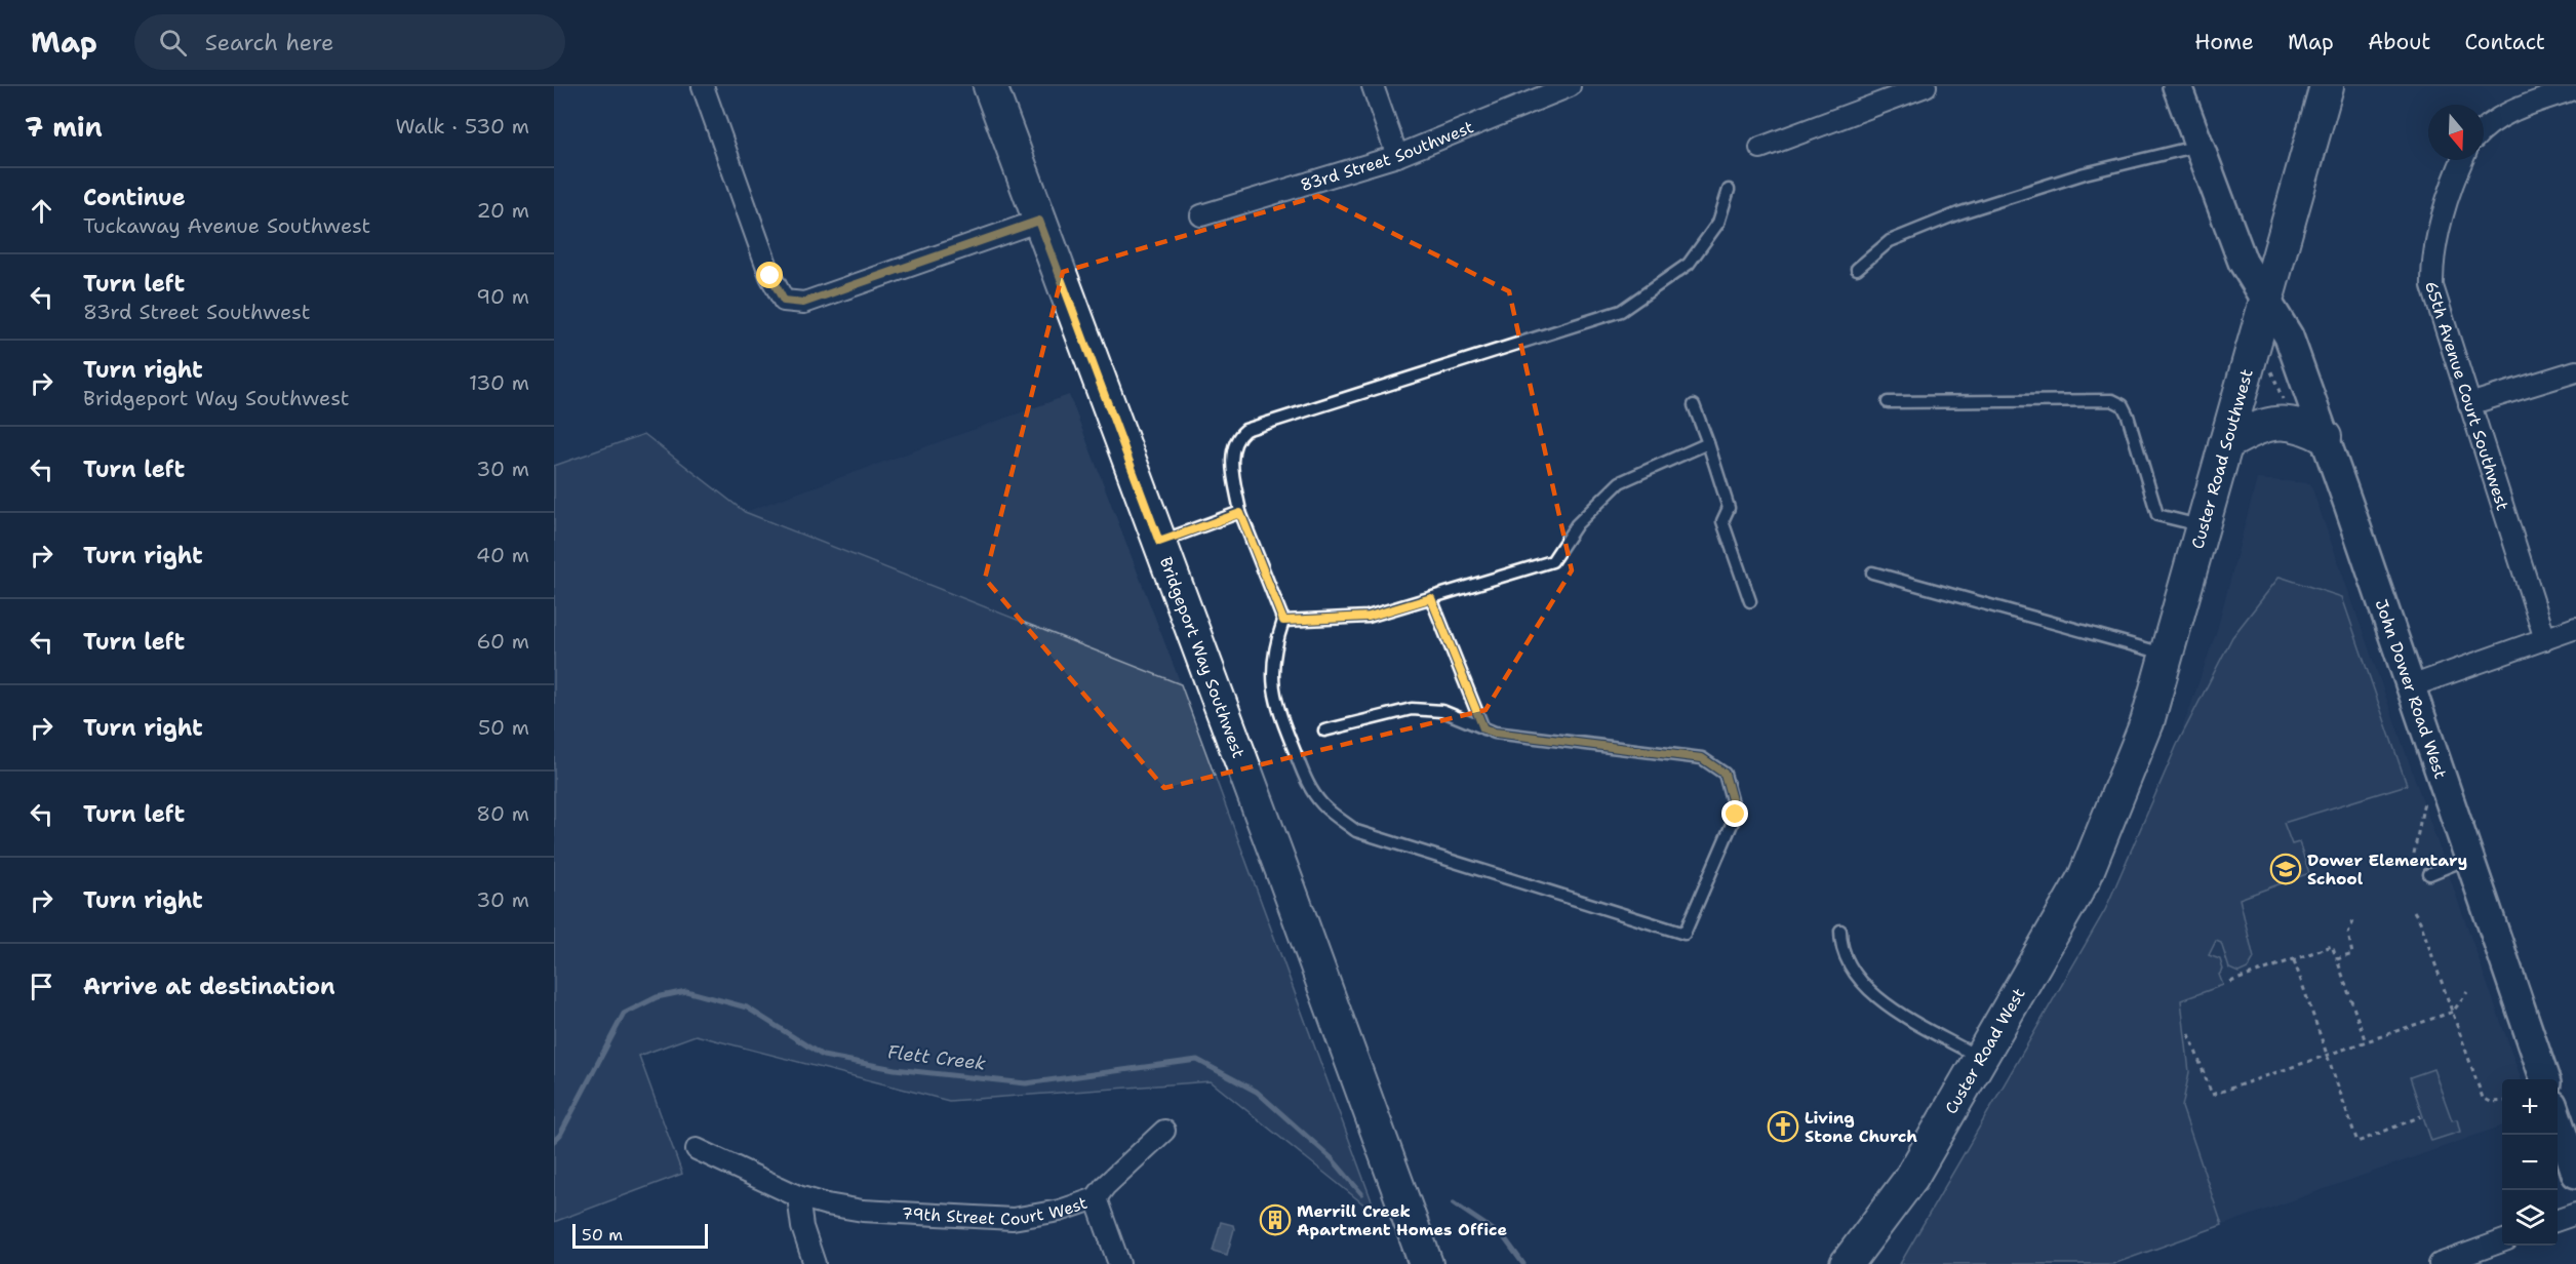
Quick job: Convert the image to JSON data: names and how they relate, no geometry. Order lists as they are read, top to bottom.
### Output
{
  "streets": {
    "main road": ["Custer Road Southwest", "Bridgeport Way Southwest", "Custer Road West"],
    "street": [
      "83rd Street Southwest",
      "65th Avenue Court Southwest",
      "John Dower Road West",
      "79th Street Court West"
    ]
  },
  "crossings": [
    ["Custer Road Southwest", "John Dower Road West"],
    ["Custer Road Southwest", "Custer Road West"]
  ],
  "water": ["Flett Creek"],
  "places": {
    "school or university": ["Dower Elementary School"],
    "church": ["Living Stone Church"],
    "building": ["Merrill Creek Apartment Homes Office"]
  },
  "scale_bar": "50 m",
  "north": "bottom",
  "page": {
    "header": "Map",
    "search": "Search here",
    "nav": [
      "Home",
      "Map",
      "About",
      "Contact"
    ],
    "heading": ["7 min", "Walk · 530 m"],
    "list": [
      ["Continue", "Tuckaway Avenue Southwest", "20 m"],
      ["Turn left", "83rd Street Southwest", "90 m"],
      ["Turn right", "Bridgeport Way Southwest", "130 m"],
      ["Turn left", "30 m"],
      ["Turn right", "40 m"],
      ["Turn left", "60 m"],
      ["Turn right", "50 m"],
      ["Turn left", "80 m"],
      ["Turn right", "30 m"],
      "Arrive at destination"
    ],
    "map_buttons": ["+", "−"],
    "scale": "50 m"
  }
}
